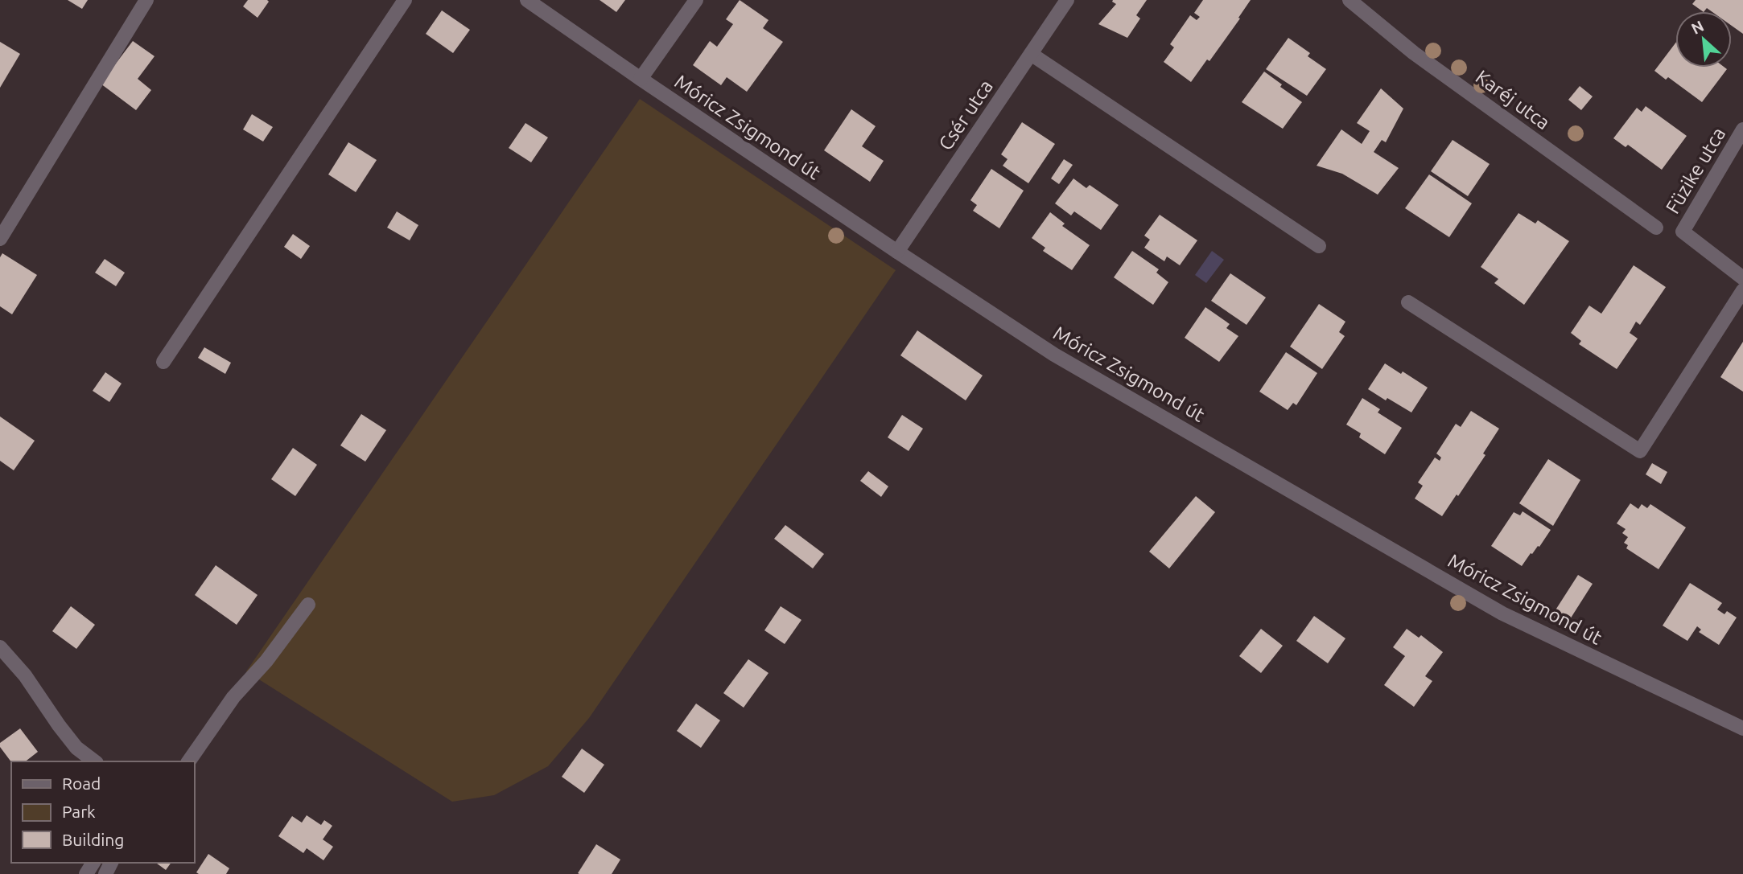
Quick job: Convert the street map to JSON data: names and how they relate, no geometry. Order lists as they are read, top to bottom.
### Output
{
  "streets": {
    "street": [
      "Karéj utca",
      "Csér utca",
      "Móricz Zsigmond út",
      "Füzike utca"
    ]
  },
  "crossings": [
    ["Csér utca", "Móricz Zsigmond út"]
  ],
  "legend": ["Road", "Park", "Building"],
  "north": "top left"
}
